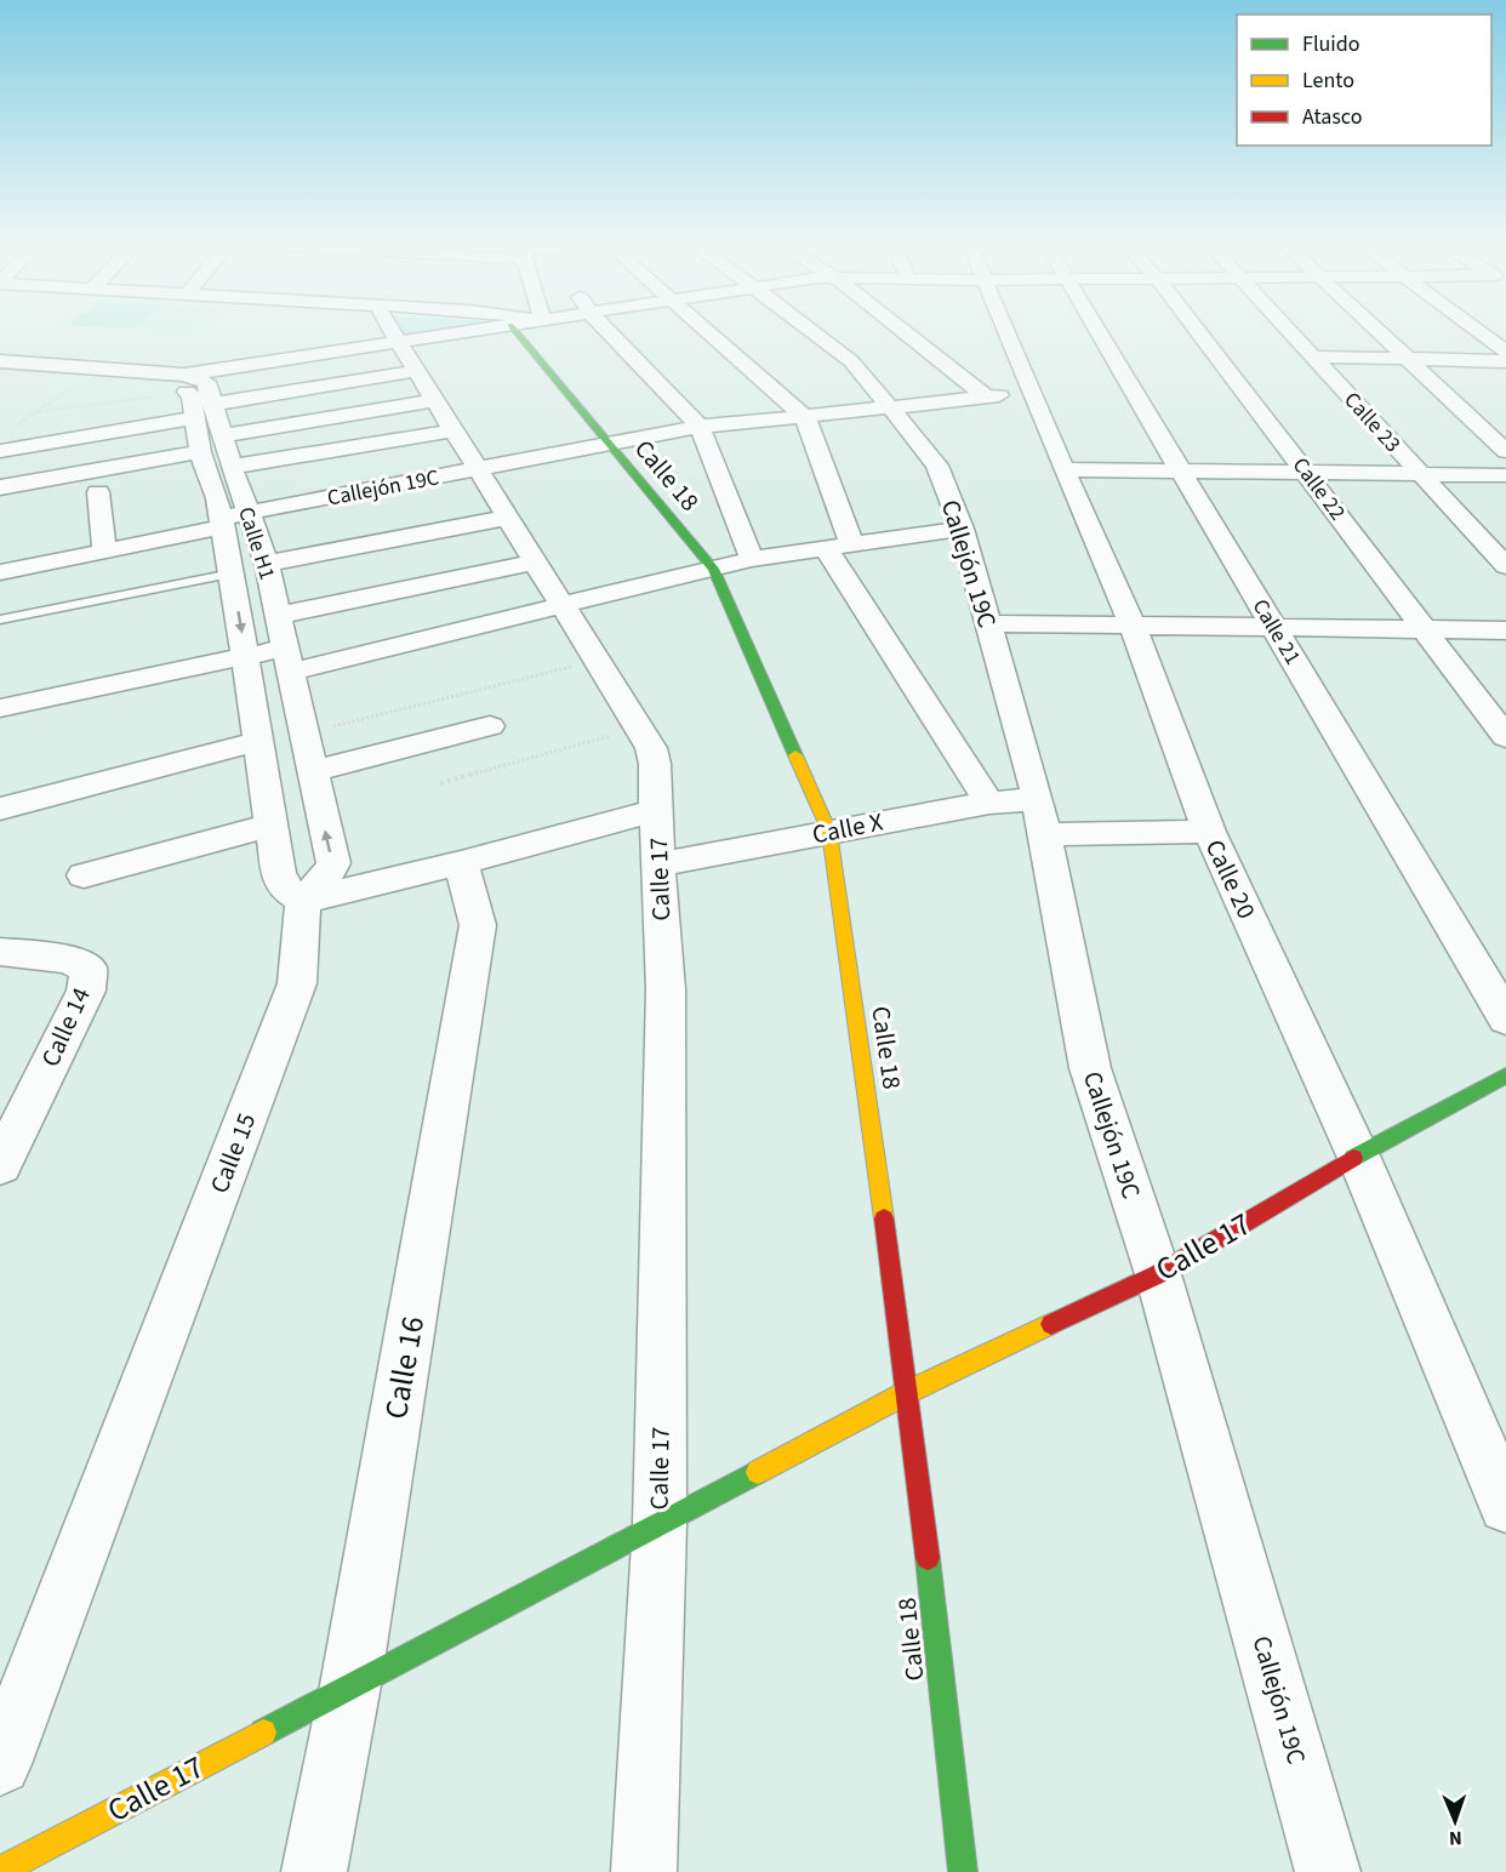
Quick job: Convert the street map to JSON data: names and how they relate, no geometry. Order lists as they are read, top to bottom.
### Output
{
  "streets": {
    "street": [
      "Calle 23",
      "Calle 18",
      "Callejón 19C",
      "Calle 22",
      "Calle H1",
      "Calle 21",
      "Calle X",
      "Calle 17",
      "Calle 20",
      "Calle 14",
      "Calle 15",
      "Calle 16"
    ]
  },
  "crossings": [
    ["Calle 18", "Callejón 19C"],
    ["Calle 18", "Calle X"],
    ["Calle 18", "Calle 17"],
    ["Callejón 19C", "Calle H1"],
    ["Callejón 19C", "Calle X"],
    ["Callejón 19C", "Calle 17"],
    ["Calle H1", "Calle 15"],
    ["Calle X", "Calle 17"],
    ["Calle X", "Calle 20"],
    ["Calle 17", "Calle 20"],
    ["Calle 17", "Calle 16"]
  ],
  "legend": ["Fluido", "Lento", "Atasco"],
  "north": "bottom"
}
